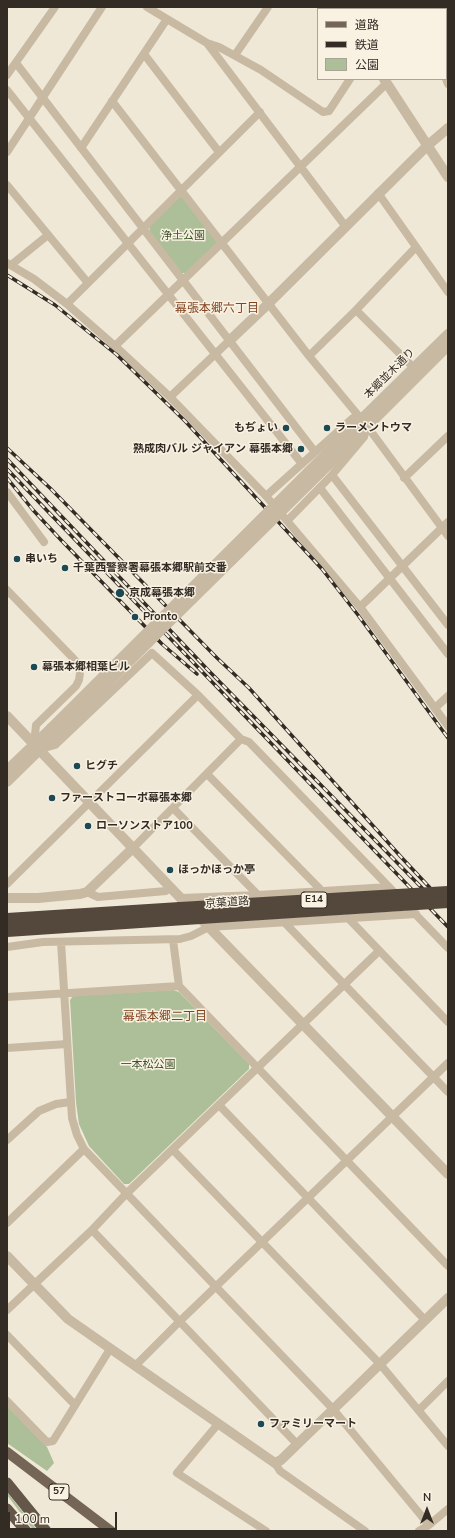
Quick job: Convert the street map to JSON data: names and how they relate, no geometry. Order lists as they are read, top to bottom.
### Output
{
  "streets": {
    "highway": ["E14", "京葉道路"],
    "main road": ["57"],
    "street": ["本郷並木通り"]
  },
  "districts": ["幕張本郷六丁目", "幕張本郷二丁目"],
  "parks": ["浄土公園", "一本松公園"],
  "places": [
    "もぢょい",
    "ラーメントウマ",
    "熟成肉バル ジャイアン 幕張本郷",
    "串いち",
    "千葉西警察署幕張本郷駅前交番",
    "京成幕張本郷",
    "Pronto",
    "幕張本郷相葉ビル",
    "ヒグチ",
    "ファーストコーポ幕張本郷",
    "ローソンストア100",
    "ほっかほっか亭",
    "ファミリーマート"
  ],
  "legend": ["道路", "鉄道", "公園"],
  "scale_bar": "100 m",
  "north": "top"
}
